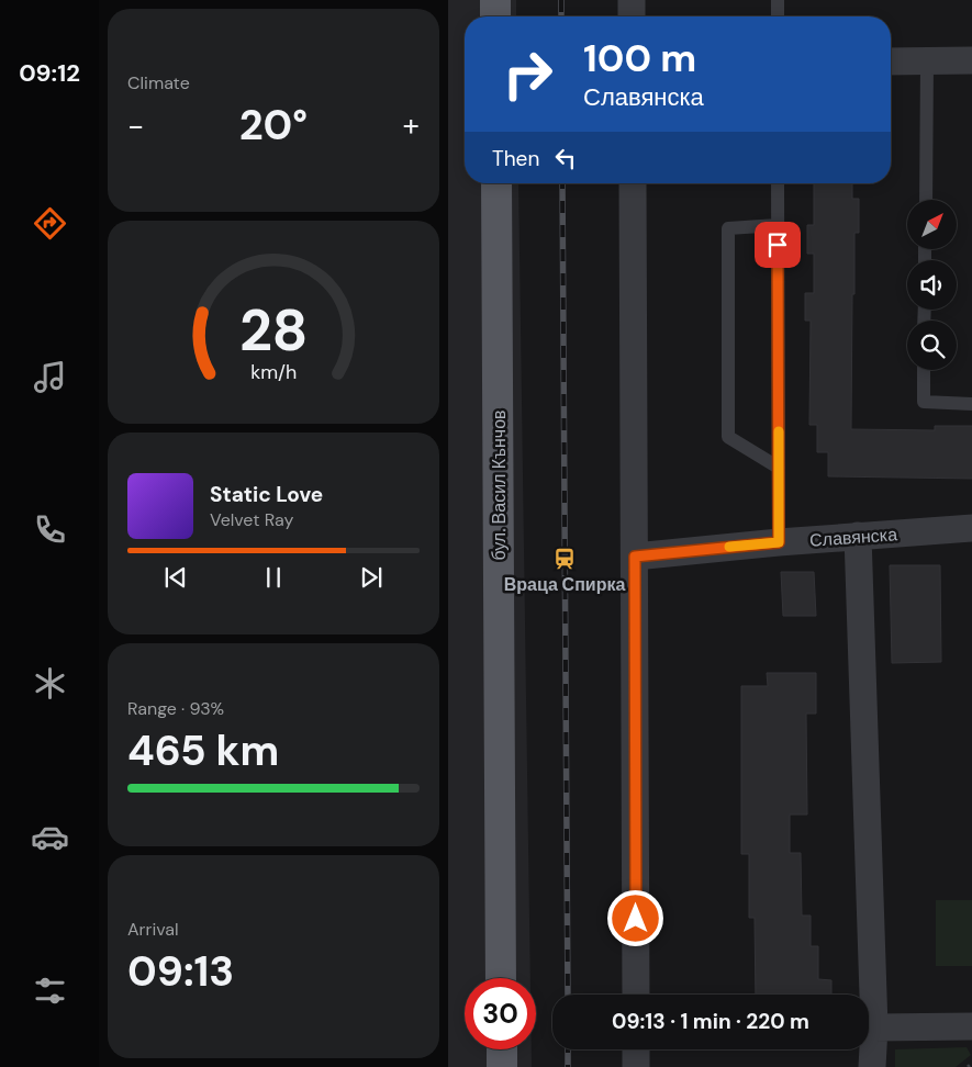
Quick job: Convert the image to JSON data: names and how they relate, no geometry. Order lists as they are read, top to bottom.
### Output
{
  "streets": {
    "main road": ["бул. Васил Кънчов"],
    "street": ["Славянска"]
  },
  "places": {
    "station": ["Враца Спирка"]
  },
  "north": "top right",
  "page": {
    "tabs": "09:12",
    "tile": [
      "Climate",
      ["Range · 93%", "465 km"],
      ["Arrival", "09:13"]
    ],
    "turn": ["100 m", "Славянска"],
    "heat": ["−", "20°", "+"],
    "then": "Then",
    "song": ["Static Love", "Velvet Ray"],
    "limit": "30",
    "trip": "09:13 · 1 min · 220 m",
    "gauge": ["28", "km/h"]
  }
}
